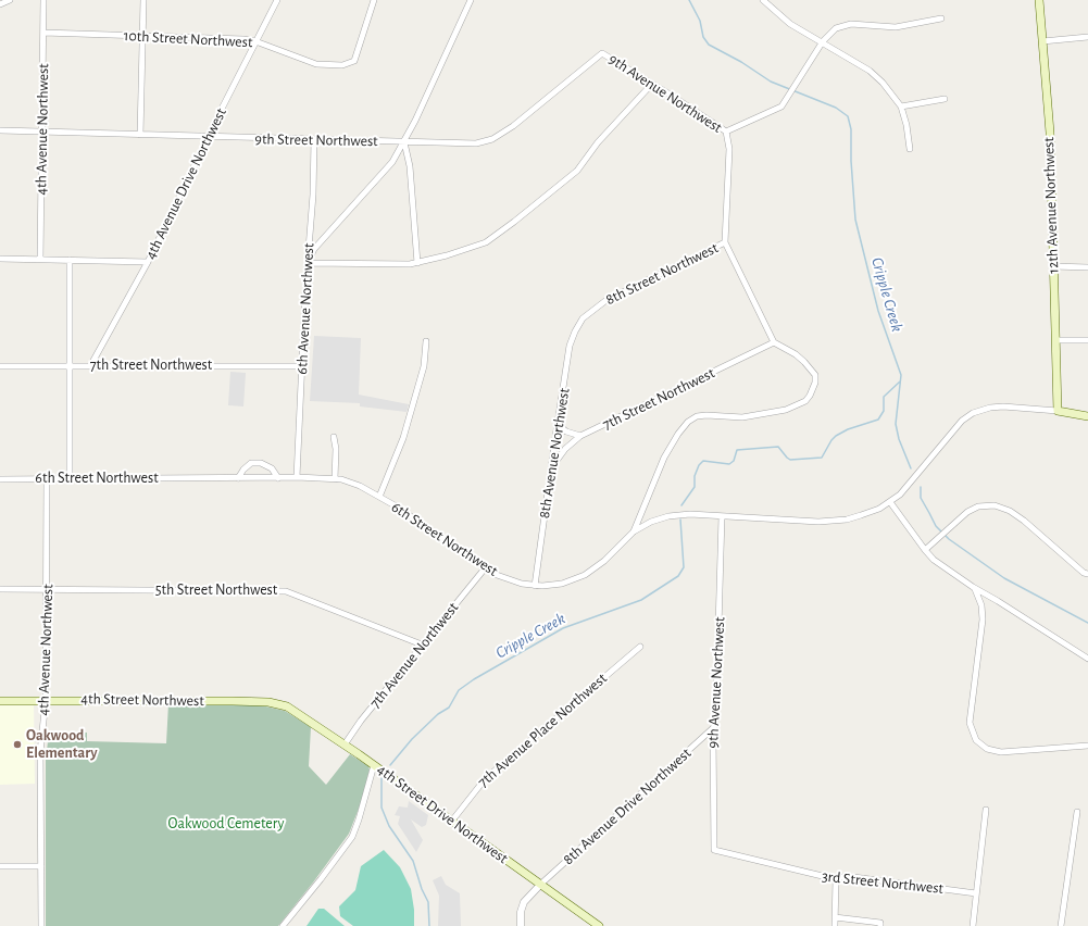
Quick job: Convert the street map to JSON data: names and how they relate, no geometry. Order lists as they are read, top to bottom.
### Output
{
  "streets": {
    "main road": [
      "12th Avenue Northwest",
      "6th Street Northwest",
      "4th Street Northwest",
      "4th Street Drive Northwest"
    ],
    "street": [
      "10th Street Northwest",
      "9th Avenue Northwest",
      "4th Avenue Northwest",
      "9th Street Northwest",
      "4th Avenue Drive Northwest",
      "8th Street Northwest",
      "6th Avenue Northwest",
      "7th Street Northwest",
      "8th Avenue Northwest",
      "5th Street Northwest",
      "7th Avenue Northwest",
      "7th Avenue Place Northwest",
      "8th Avenue Drive Northwest",
      "3rd Street Northwest"
    ]
  },
  "crossings": [
    ["10th Street Northwest", "4th Avenue Northwest"],
    ["10th Street Northwest", "4th Avenue Drive Northwest"],
    ["9th Avenue Northwest", "9th Street Northwest"],
    ["9th Avenue Northwest", "8th Street Northwest"],
    ["9th Avenue Northwest", "7th Street Northwest"],
    ["9th Avenue Northwest", "6th Street Northwest"],
    ["9th Avenue Northwest", "8th Avenue Drive Northwest"],
    ["9th Avenue Northwest", "3rd Street Northwest"],
    ["4th Avenue Northwest", "9th Street Northwest"],
    ["4th Avenue Northwest", "6th Street Northwest"],
    ["4th Avenue Northwest", "5th Street Northwest"],
    ["4th Avenue Northwest", "4th Street Northwest"],
    ["9th Street Northwest", "4th Avenue Drive Northwest"],
    ["9th Street Northwest", "6th Avenue Northwest"],
    ["4th Avenue Drive Northwest", "7th Street Northwest"],
    ["12th Avenue Northwest", "6th Street Northwest"],
    ["8th Street Northwest", "8th Avenue Northwest"],
    ["6th Avenue Northwest", "7th Street Northwest"],
    ["6th Avenue Northwest", "6th Street Northwest"],
    ["7th Street Northwest", "8th Avenue Northwest"],
    ["8th Avenue Northwest", "6th Street Northwest"],
    ["6th Street Northwest", "7th Avenue Northwest"],
    ["5th Street Northwest", "7th Avenue Northwest"],
    ["7th Avenue Northwest", "4th Street Drive Northwest"],
    ["4th Street Northwest", "4th Street Drive Northwest"],
    ["7th Avenue Place Northwest", "4th Street Drive Northwest"],
    ["8th Avenue Drive Northwest", "4th Street Drive Northwest"]
  ],
  "water": ["Cripple Creek"],
  "parks": ["Oakwood Cemetery"],
  "places": ["Oakwood Elementary"]
}
